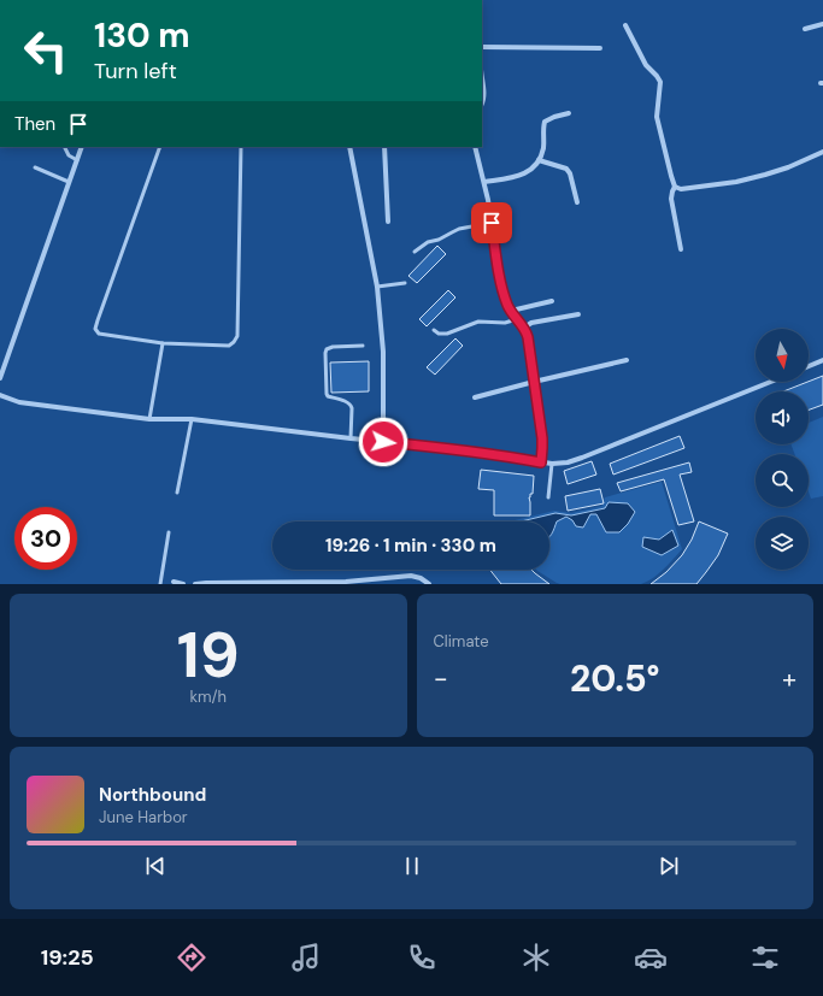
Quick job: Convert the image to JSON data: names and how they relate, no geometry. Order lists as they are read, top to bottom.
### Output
{
  "north": "bottom",
  "page": {
    "turn": ["130 m", "Turn left"],
    "then": "Then",
    "limit": "30",
    "trip": "19:26 · 1 min · 330 m",
    "tile": [
      ["19", "km/h"],
      "Climate"
    ],
    "heat": ["−", "20.5°", "+"],
    "song": ["Northbound", "June Harbor"],
    "tabs": "19:25"
  }
}
